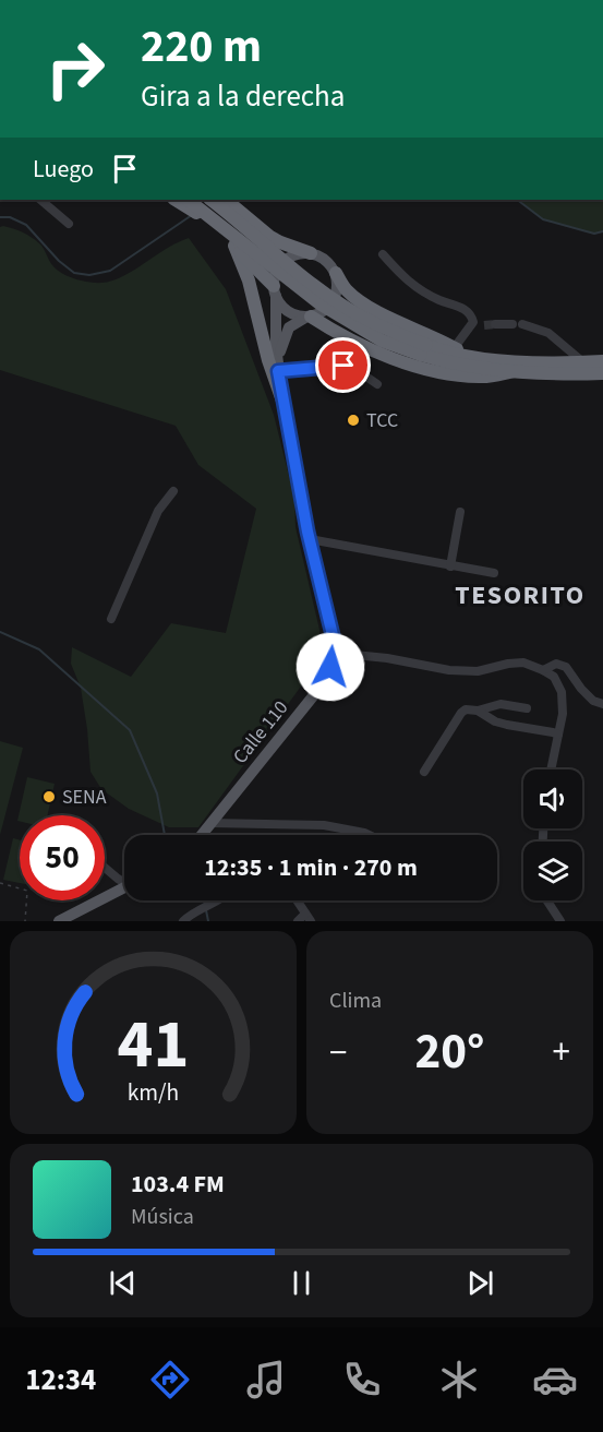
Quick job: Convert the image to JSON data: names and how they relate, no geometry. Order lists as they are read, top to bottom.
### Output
{
  "streets": {
    "main road": ["Calle 110"]
  },
  "districts": ["TESORITO"],
  "places": ["TCC", "SENA"],
  "page": {
    "turn": ["220 m", "Gira a la derecha"],
    "then": "Luego",
    "limit": "50",
    "trip": "12:35 · 1 min · 270 m",
    "tile": "Clima",
    "heat": ["−", "20°", "+"],
    "song": ["103.4 FM", "Música"],
    "tabs": "12:34",
    "gauge": ["41", "km/h"]
  }
}
